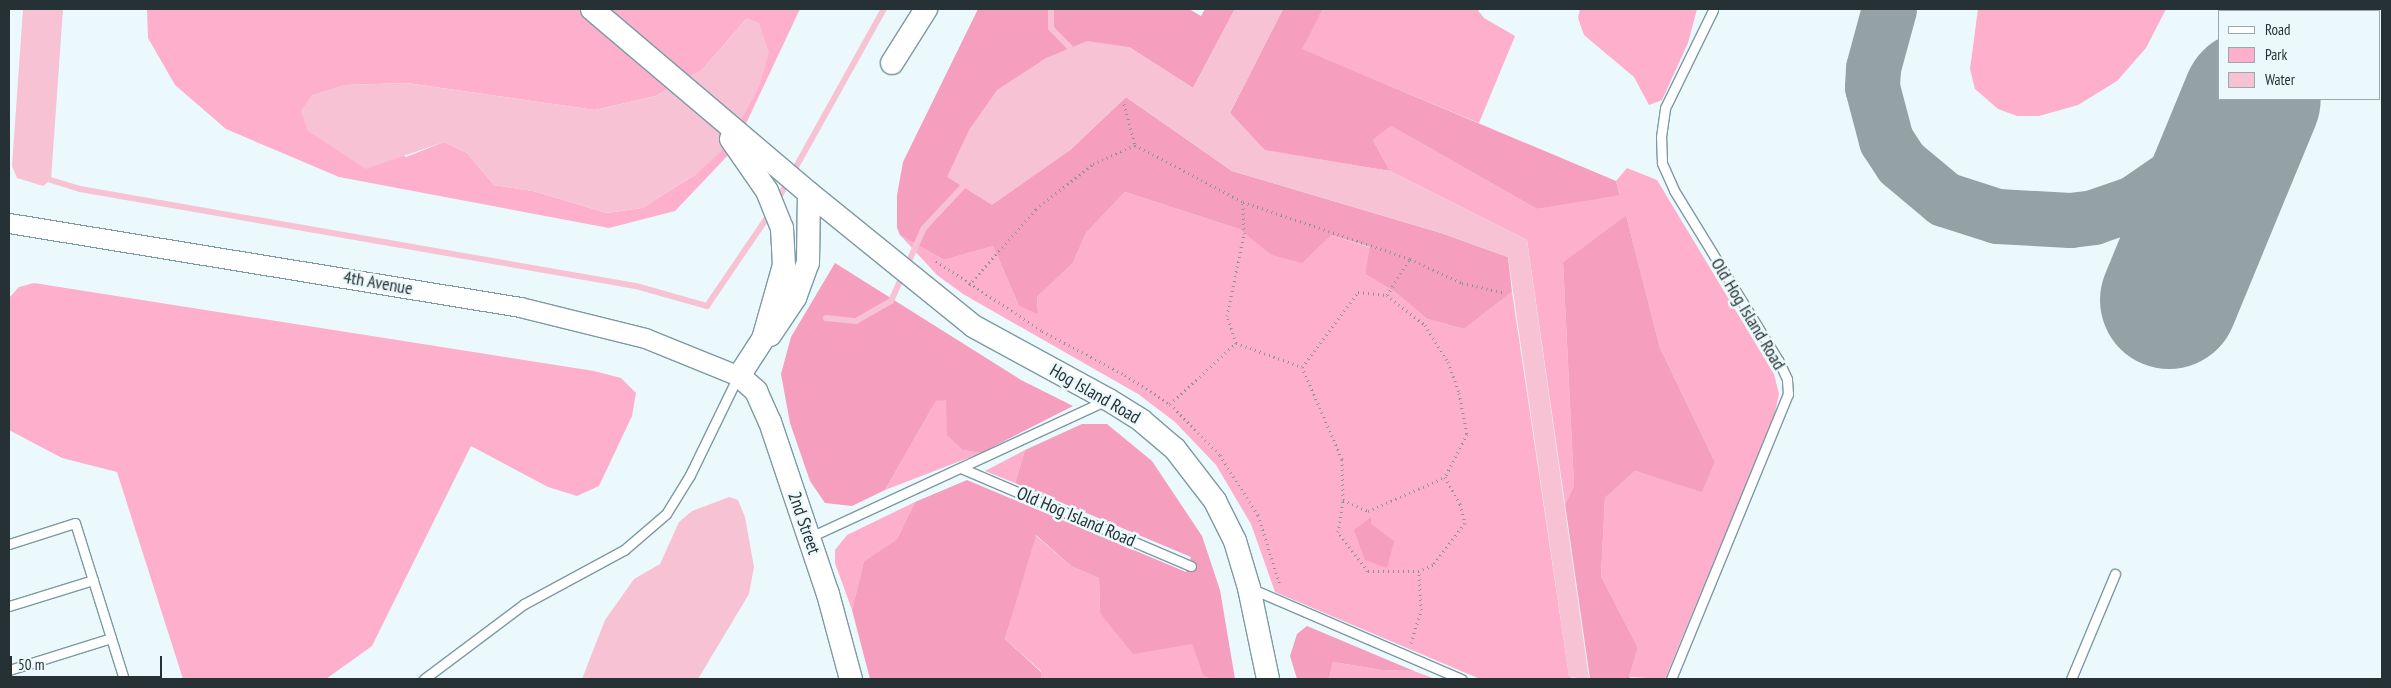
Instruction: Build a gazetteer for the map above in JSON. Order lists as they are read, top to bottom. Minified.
{"streets":{"street":["4th Avenue","Hog Island Road","2nd Street"],"lane":["Old Hog Island Road"]},"crossings":[["4th Avenue","2nd Street"]],"legend":["Road","Park","Water"],"scale_bar":"50 m"}
